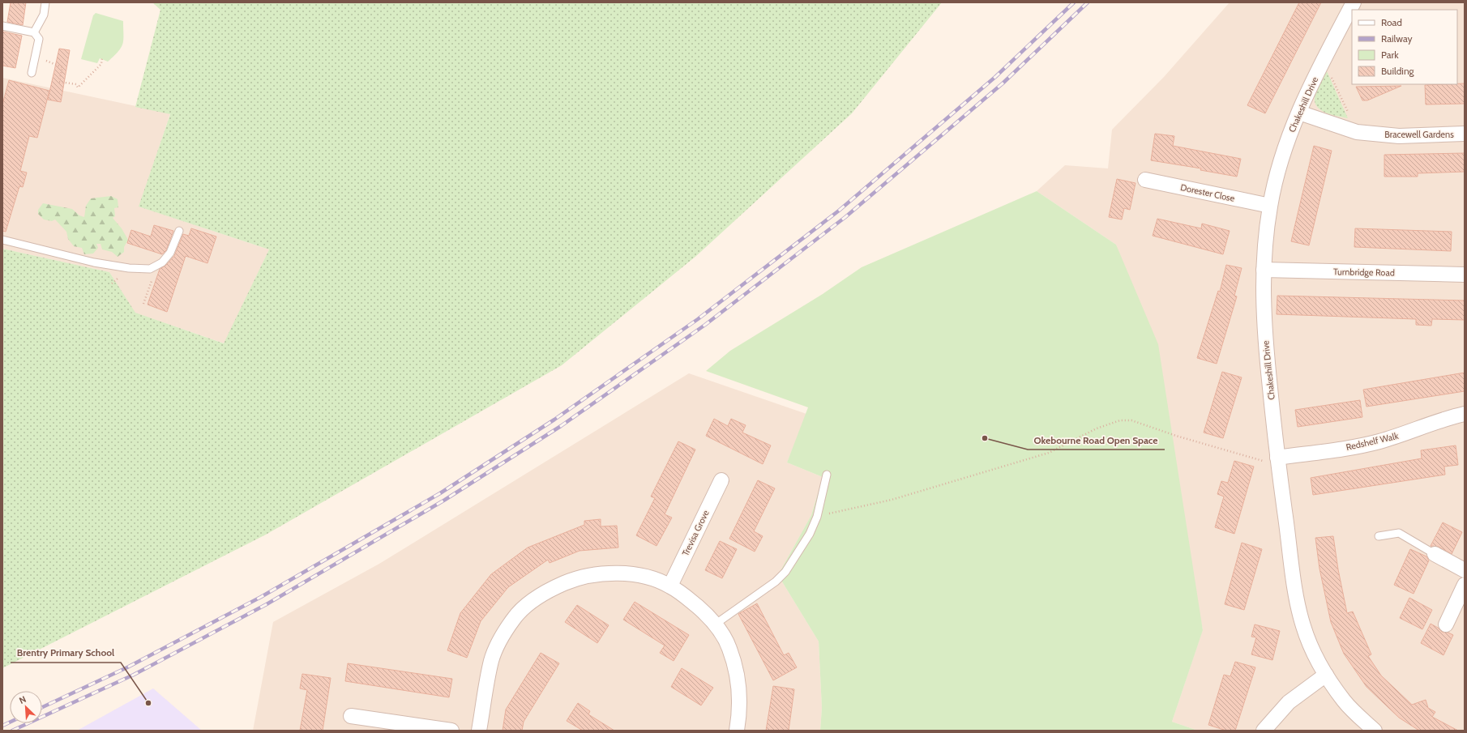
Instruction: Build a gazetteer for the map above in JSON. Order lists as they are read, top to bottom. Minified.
{"streets":{"street":["Chakeshill Drive","Bracewell Gardens","Dorester Close","Turnbridge Road","Redshelf Walk","Trevisa Grove"]},"crossings":[["Chakeshill Drive","Bracewell Gardens"],["Chakeshill Drive","Dorester Close"],["Chakeshill Drive","Turnbridge Road"],["Chakeshill Drive","Redshelf Walk"]],"places":["Okebourne Road Open Space","Brentry Primary School"],"legend":["Road","Railway","Park","Building"],"north":"top left"}
